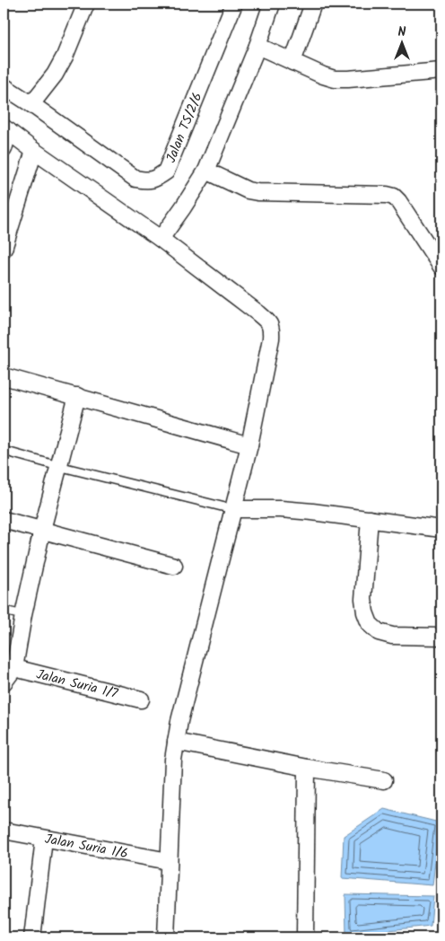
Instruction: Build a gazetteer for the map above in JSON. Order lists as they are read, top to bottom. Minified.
{"streets":{"street":["Jalan TS/2/6","Jalan Suria 1/7","Jalan Suria 1/6"]},"north":"top"}
